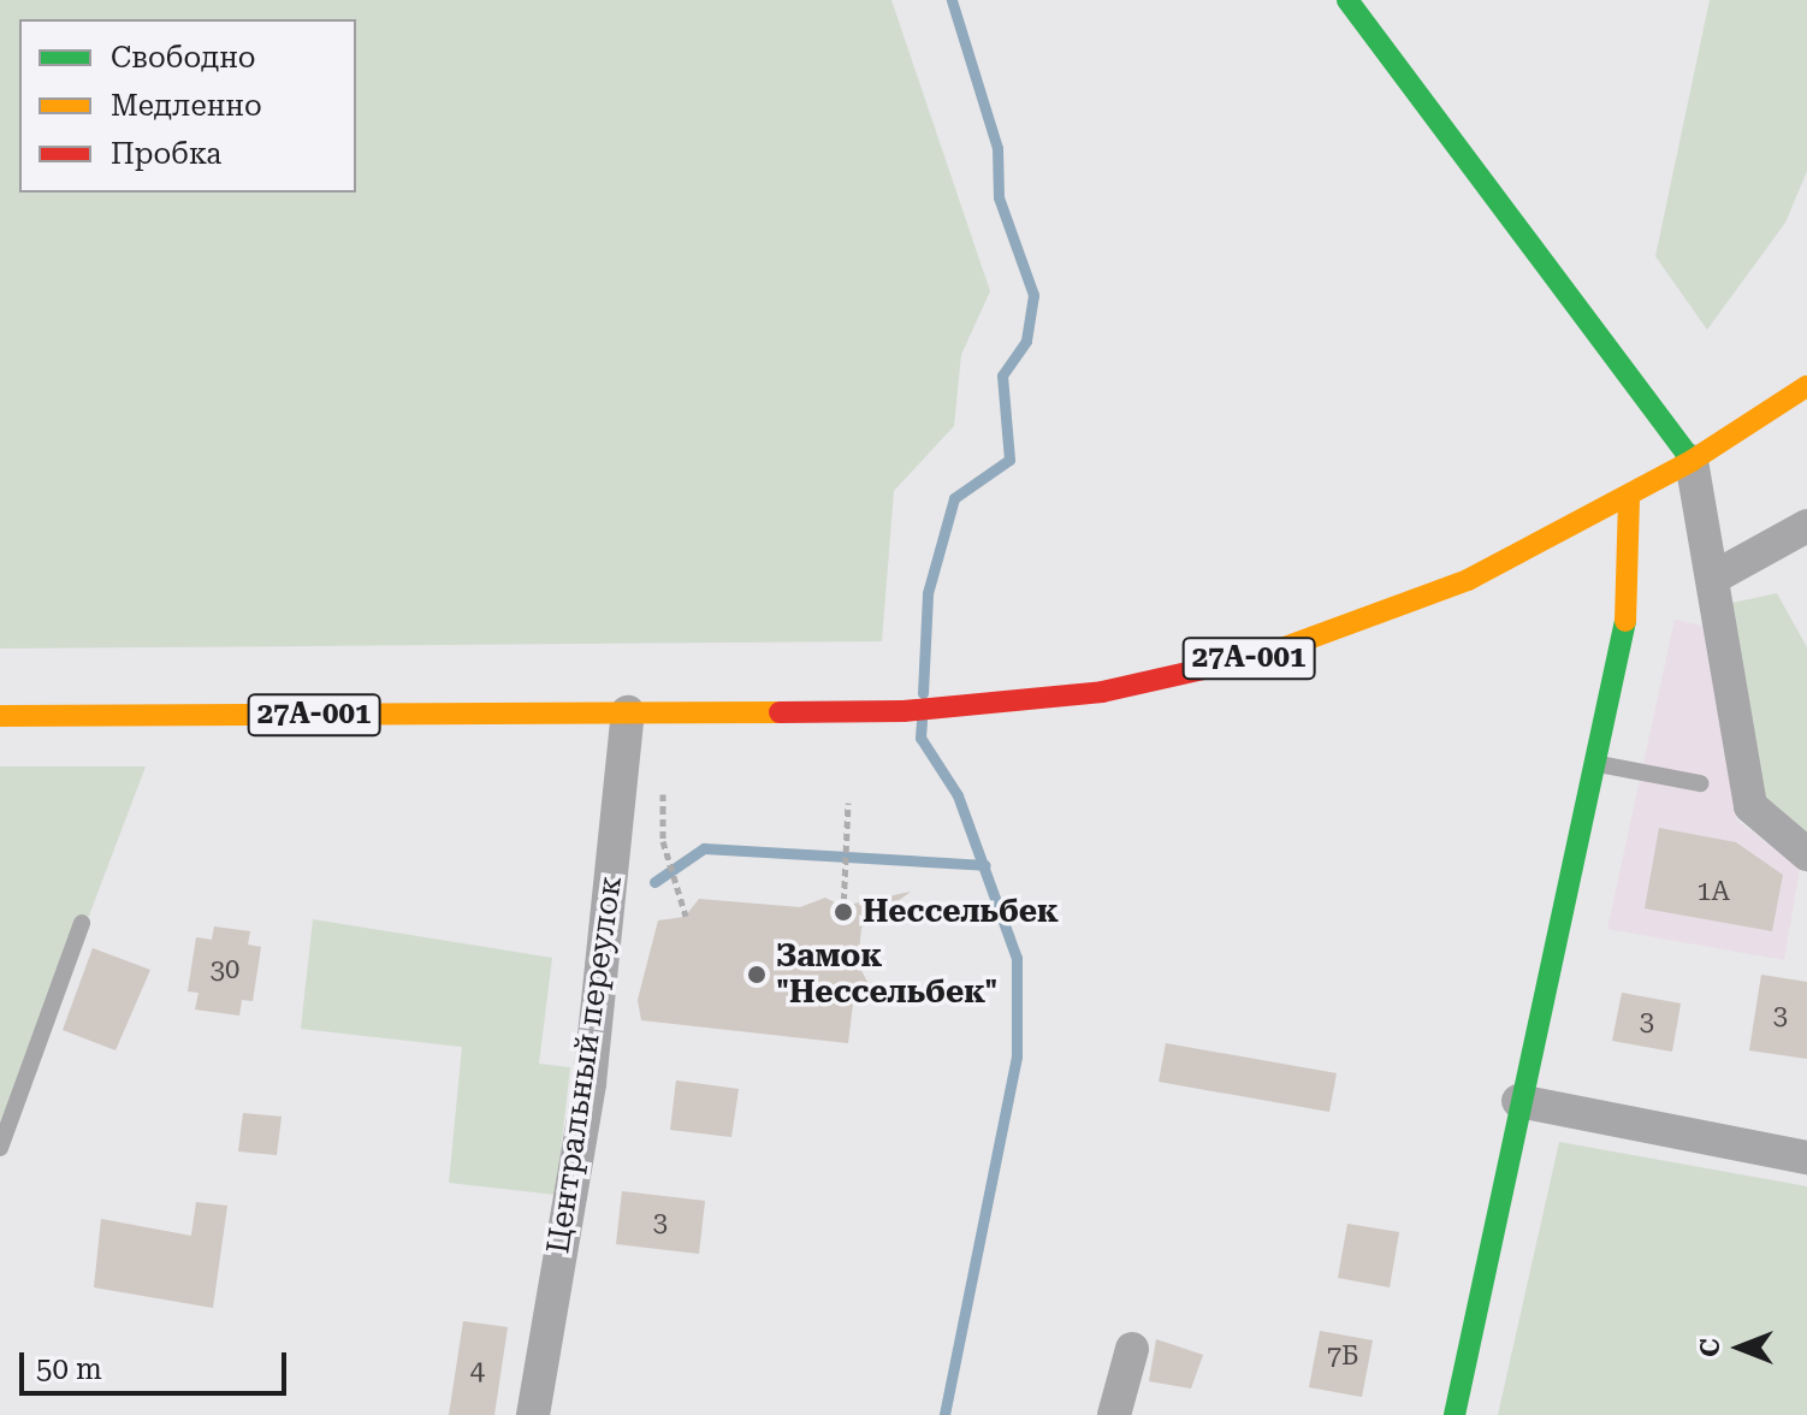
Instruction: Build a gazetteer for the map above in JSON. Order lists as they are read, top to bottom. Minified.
{"streets":{"main road":["27А-001"],"street":["Центральный переулок"]},"crossings":[["27А-001","Центральный переулок"]],"places":["Нессельбек","Замок \"Нессельбек\""],"house_numbers":["1А","30","3","3","3","7Б","4"],"legend":["Свободно","Медленно","Пробка"],"scale_bar":"50 m","north":"left"}
